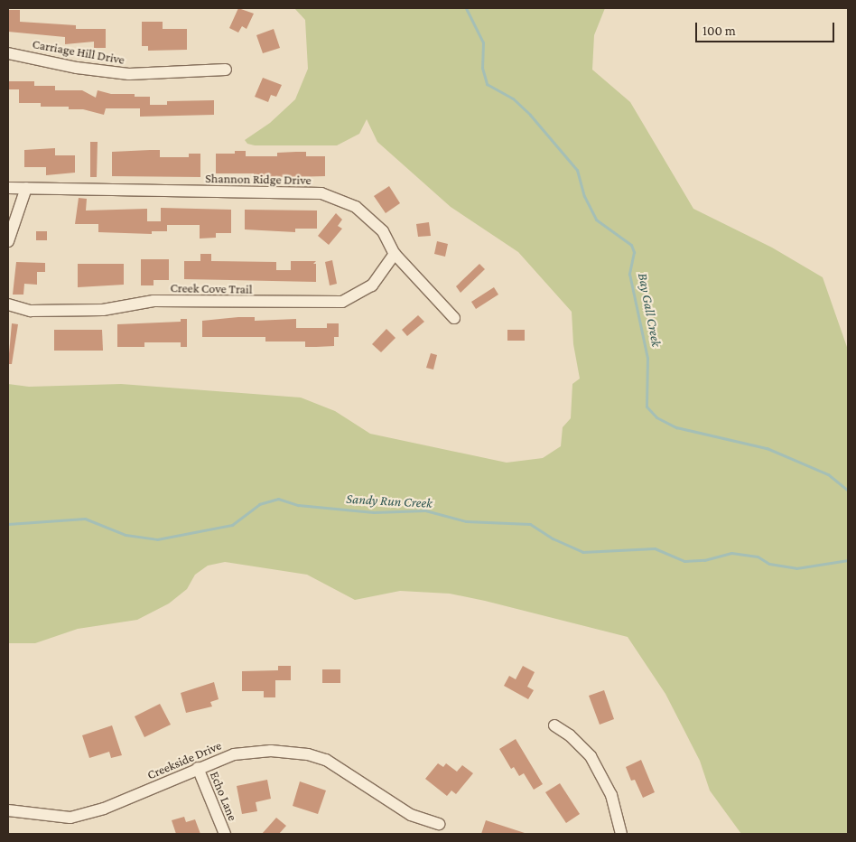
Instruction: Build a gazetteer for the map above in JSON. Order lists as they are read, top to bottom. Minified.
{"streets":{"street":["Carriage Hill Drive","Shannon Ridge Drive","Creek Cove Trail","Creekside Drive","Echo Lane"]},"crossings":[["Shannon Ridge Drive","Creek Cove Trail"],["Creekside Drive","Echo Lane"]],"water":["Bay Gall Creek","Sandy Run Creek"],"scale_bar":"100 m"}
